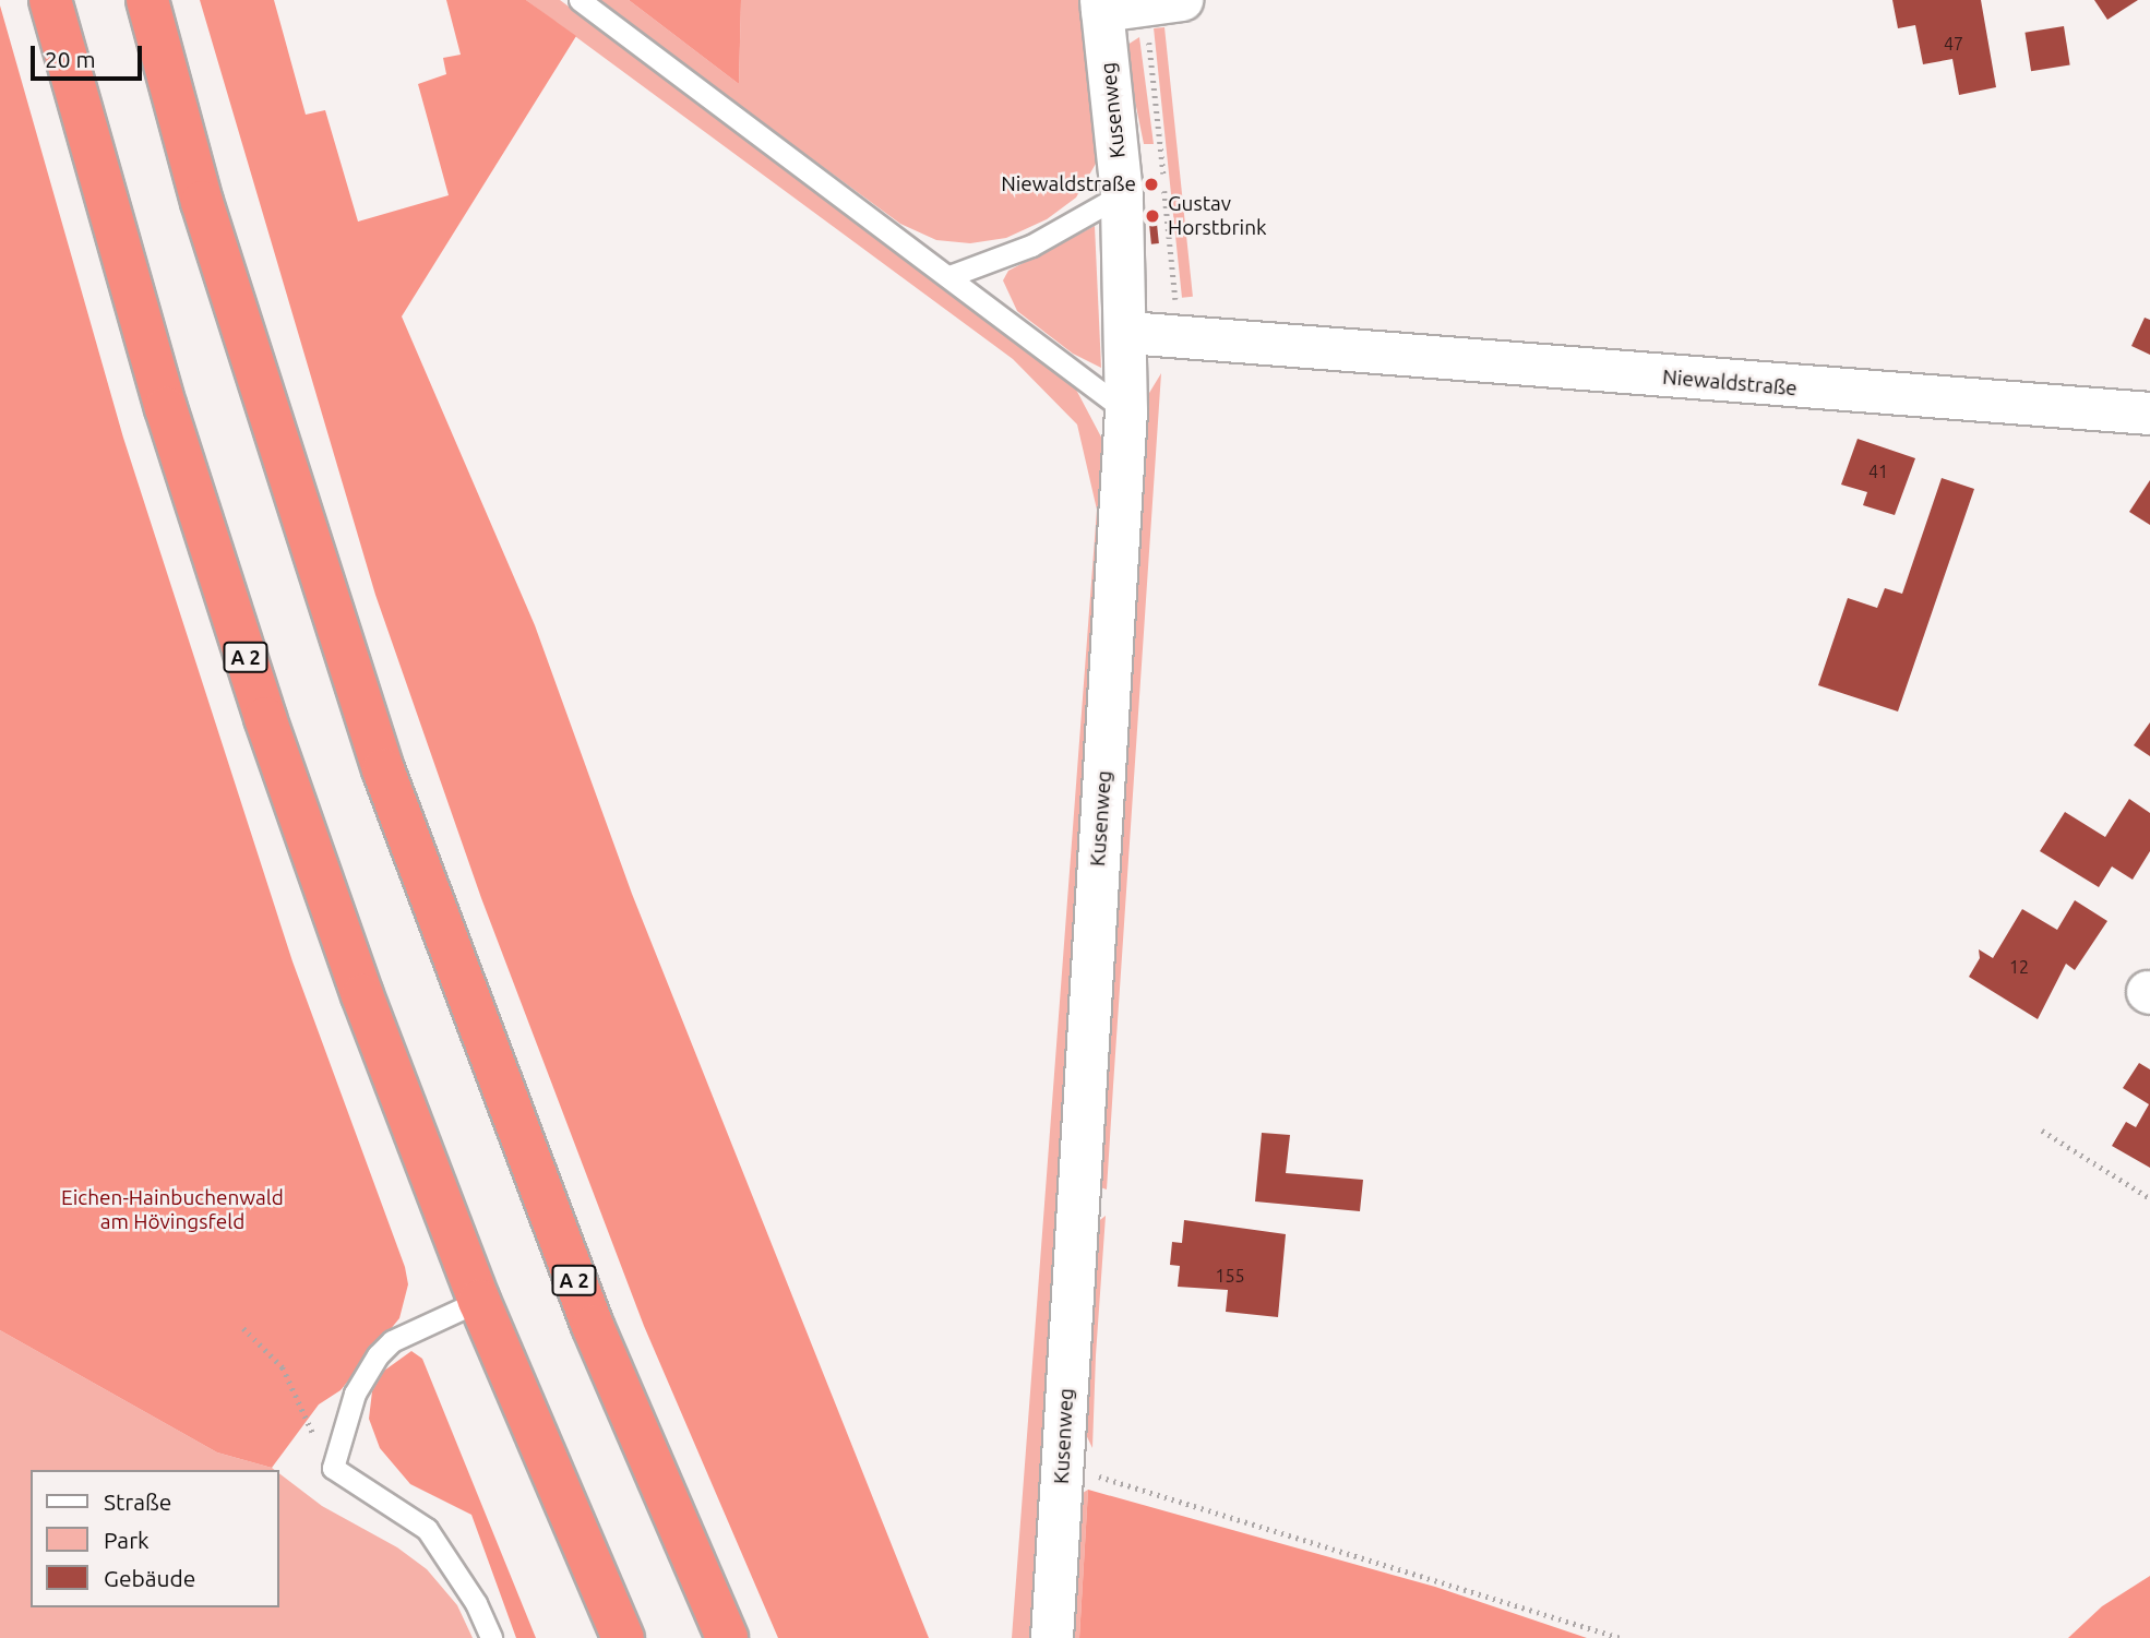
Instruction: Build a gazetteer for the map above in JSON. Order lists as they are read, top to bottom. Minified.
{"streets":{"highway":["A 2"],"street":["Kusenweg","Niewaldstraße"]},"crossings":[["Kusenweg","Niewaldstraße"]],"parks":["Eichen-Hainbuchenwald am Hövingsfeld"],"places":["Niewaldstraße","Gustav Horstbrink"],"house_numbers":["47","41","12","155"],"legend":["Straße","Park","Gebäude"],"scale_bar":"20 m"}
